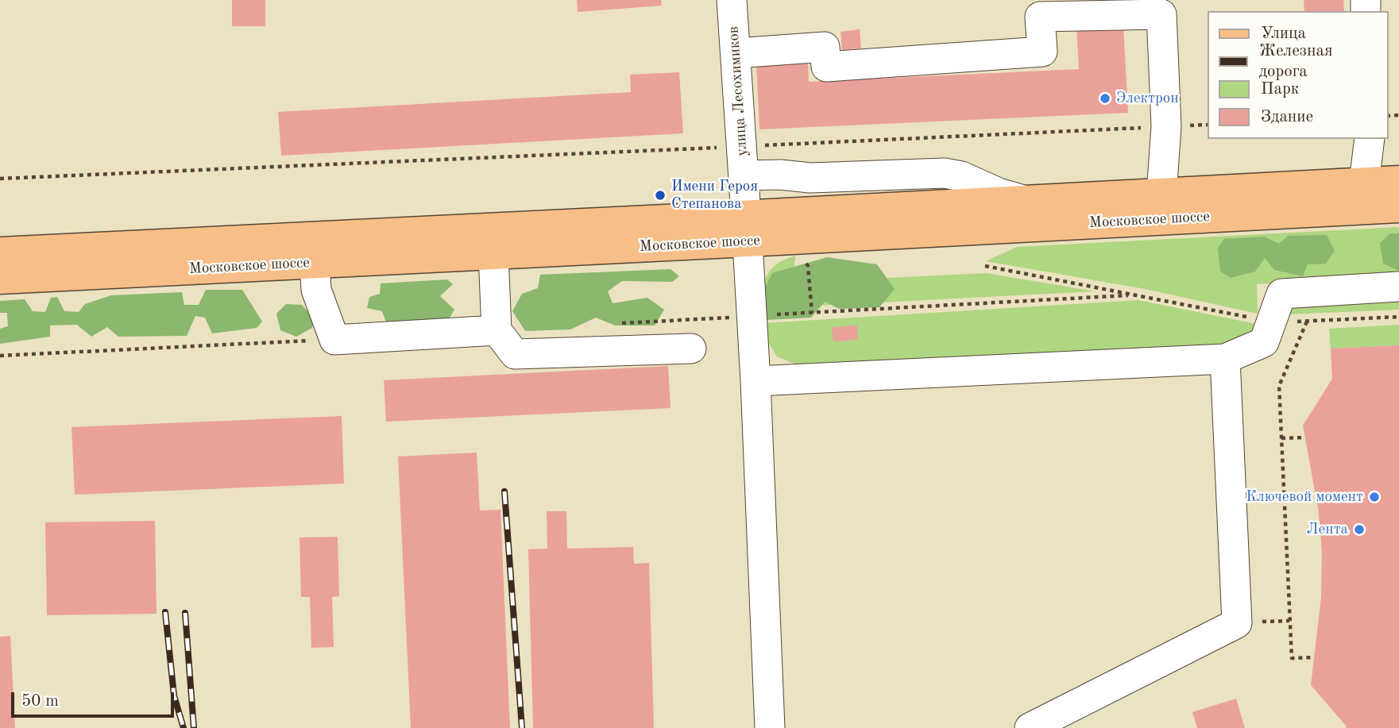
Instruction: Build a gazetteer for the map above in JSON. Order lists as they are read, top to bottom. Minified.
{"streets":{"main road":["Московское шоссе"],"street":["улица Лесохимиков"]},"crossings":[["улица Лесохимиков","Московское шоссе"]],"places":["Электрон","Имени Героя Степанова","Ключевой момент","Лента"],"legend":["Улица","Железная дорога","Парк","Здание"],"scale_bar":"50 m"}
